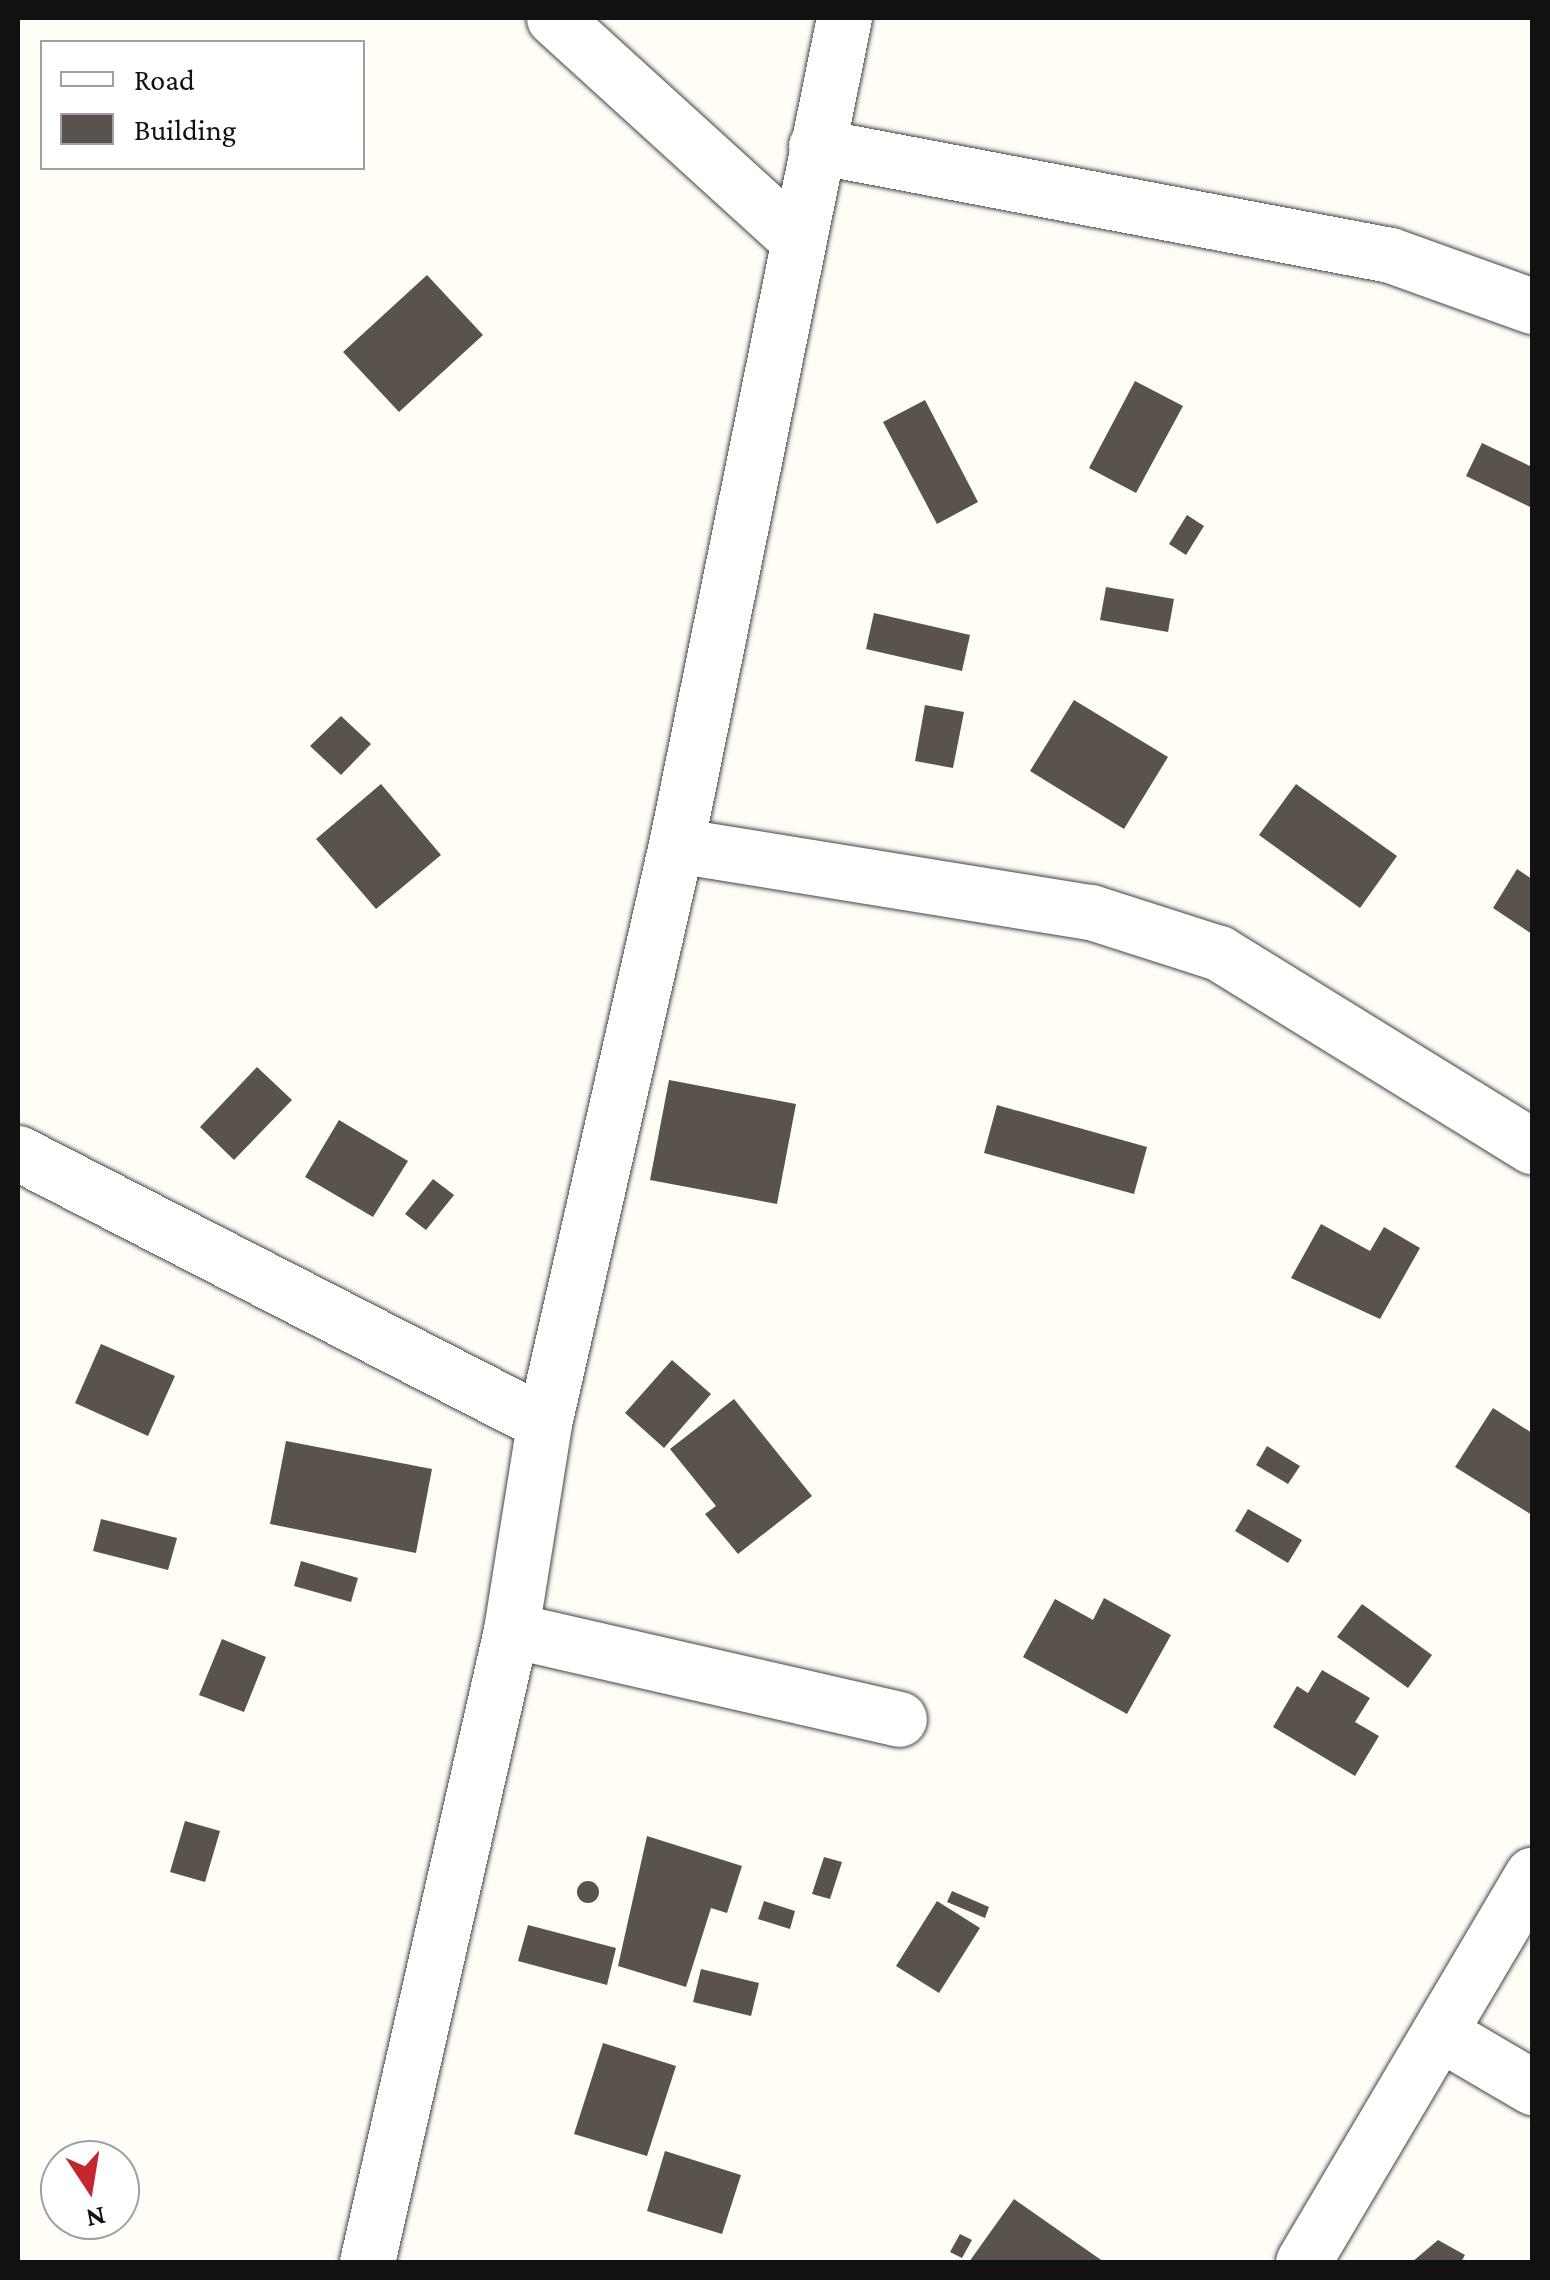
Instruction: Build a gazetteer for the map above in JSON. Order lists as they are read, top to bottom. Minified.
{"legend":["Road","Building"],"north":"bottom"}
